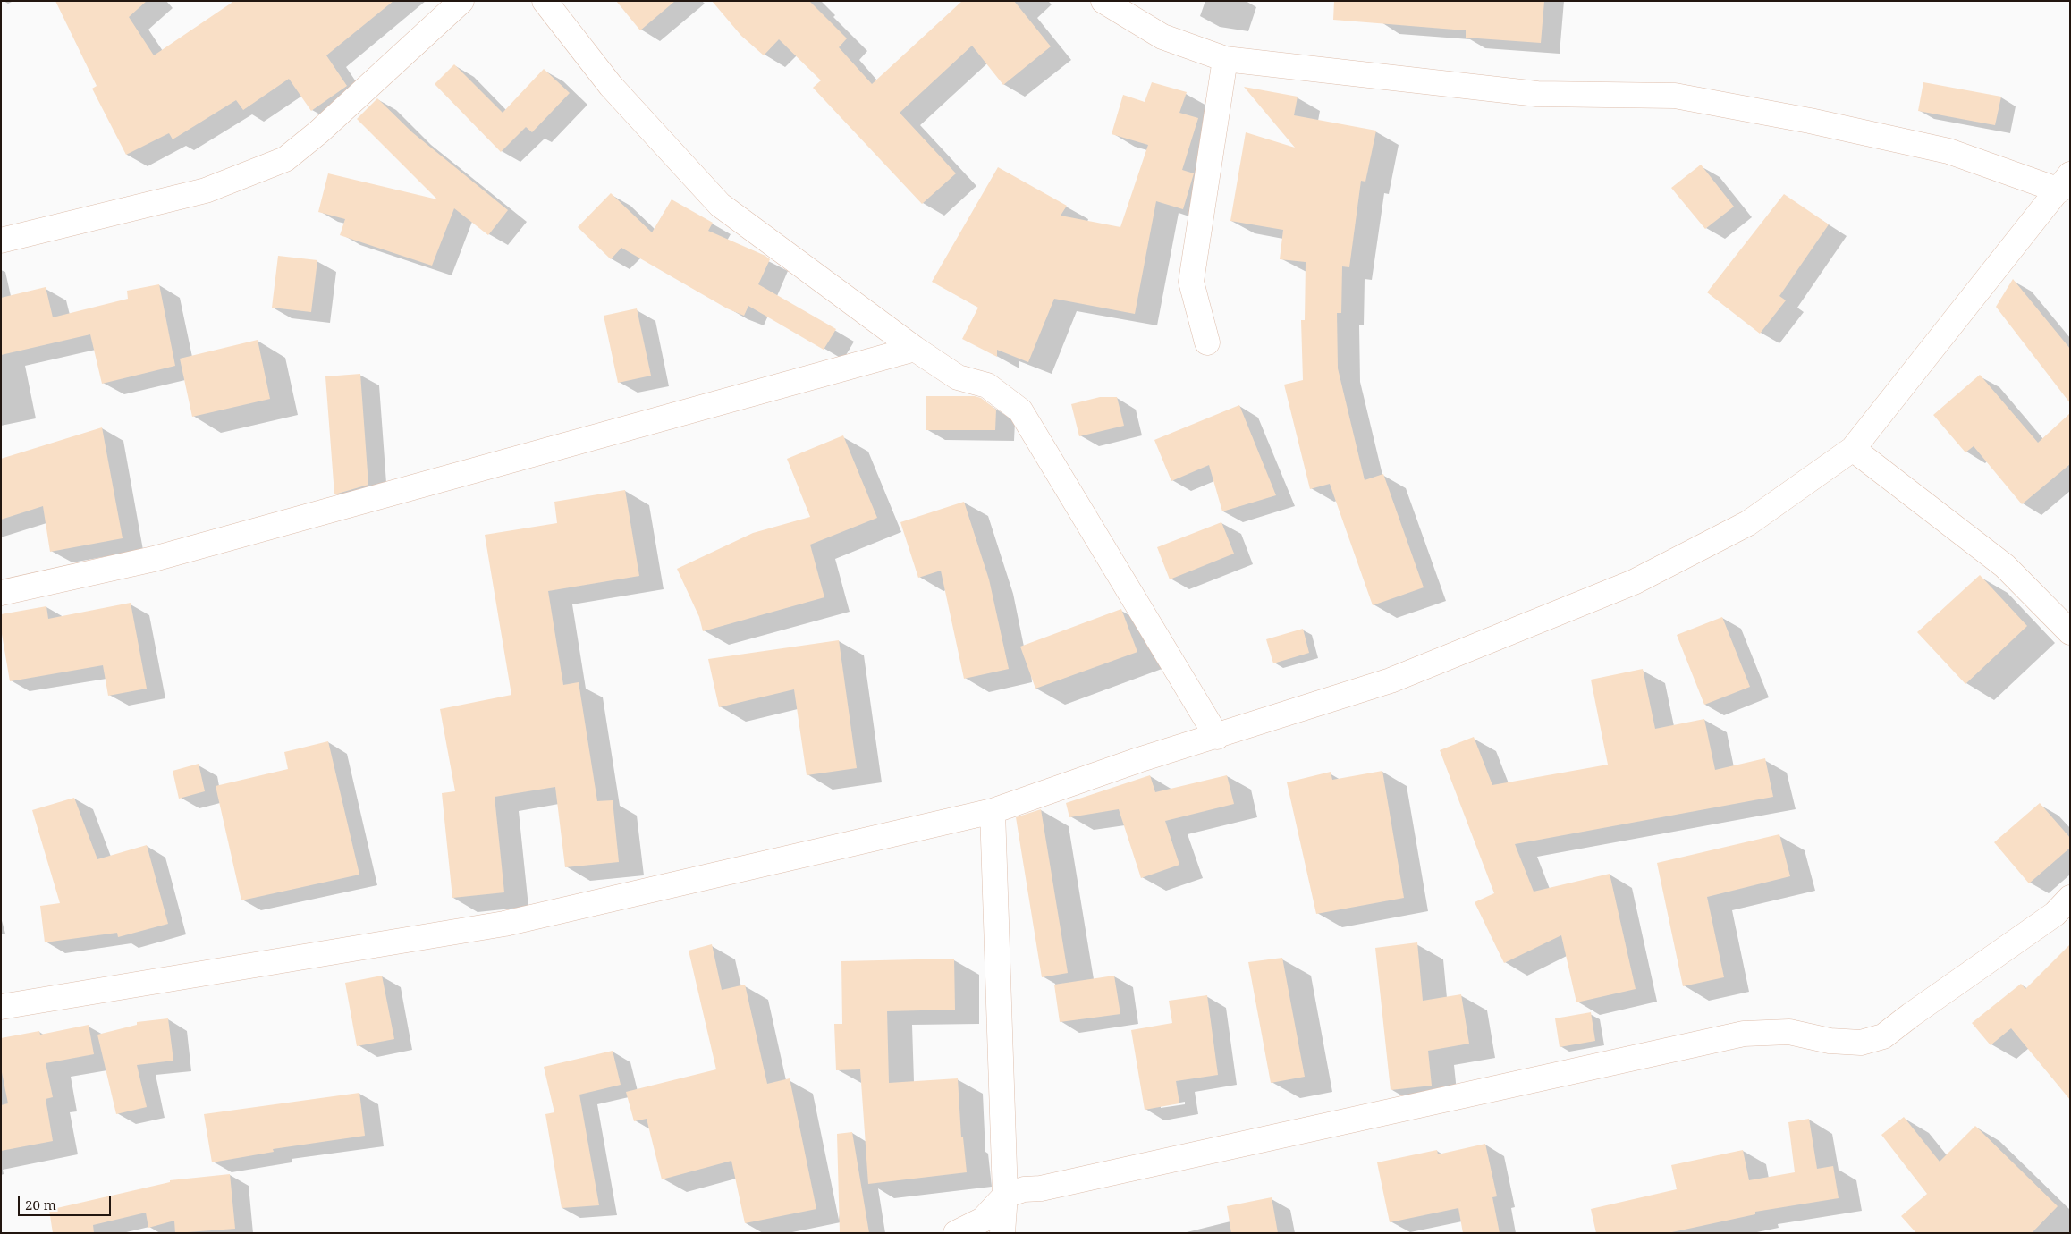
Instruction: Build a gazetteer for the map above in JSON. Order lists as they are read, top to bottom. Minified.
{"scale_bar":"20 m"}
